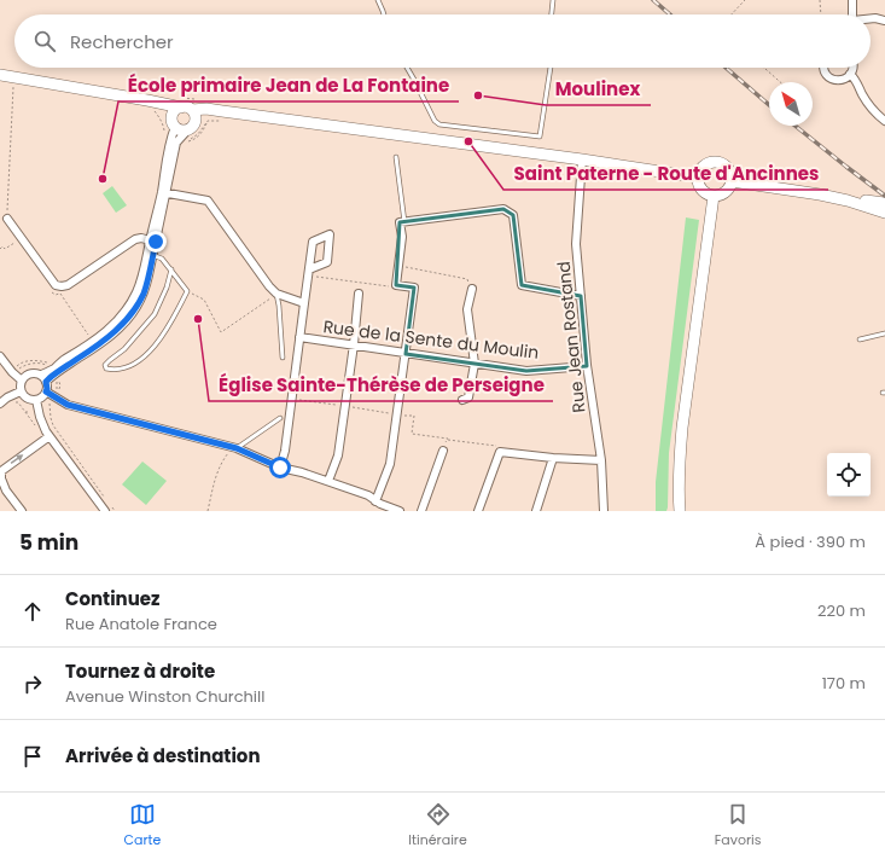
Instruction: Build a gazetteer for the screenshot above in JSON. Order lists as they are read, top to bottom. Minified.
{"streets":{"street":["Rue Jean Rostand","Rue de la Sente du Moulin"]},"crossings":[["Rue Jean Rostand","Rue de la Sente du Moulin"]],"places":["Moulinex","Saint Paterne - Route d'Ancinnes","École primaire Jean de La Fontaine","Église Sainte-Thérèse de Perseigne"],"north":"top left","page":{"search":"Rechercher","heading":["5 min","À pied · 390 m"],"list":[["Continuez","Rue Anatole France","220 m"],["Tournez à droite","Avenue Winston Churchill","170 m"],"Arrivée à destination"],"nav":["Carte","Itinéraire","Favoris"]}}
